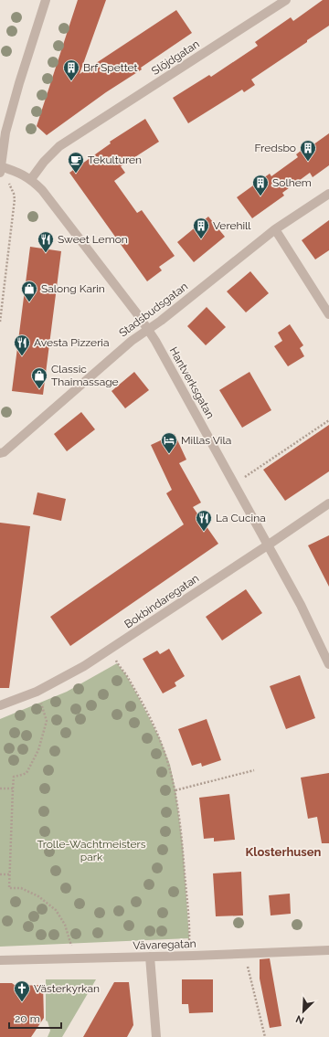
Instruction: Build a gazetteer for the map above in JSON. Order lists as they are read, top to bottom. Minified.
{"streets":{"street":["Slöjdgatan","Stadsbudsgatan","Hantverksgatan","Bokbindaregatan","Vävaregatan"]},"crossings":[["Slöjdgatan","Hantverksgatan"],["Stadsbudsgatan","Hantverksgatan"],["Hantverksgatan","Bokbindaregatan"]],"districts":["Klosterhusen"],"parks":["Trolle-Wachtmeisters park"],"places":{"building":["Brf Spettet","Fredsbo","Solhem","Verehill"],"cafe":["Tekulturen"],"restaurant":["Sweet Lemon","Avesta Pizzeria","La Cucina"],"shop":["Salong Karin","Classic Thaimassage"],"hotel":["Millas Vila"],"church":["Västerkyrkan"]},"scale_bar":"20 m","north":"bottom left"}
